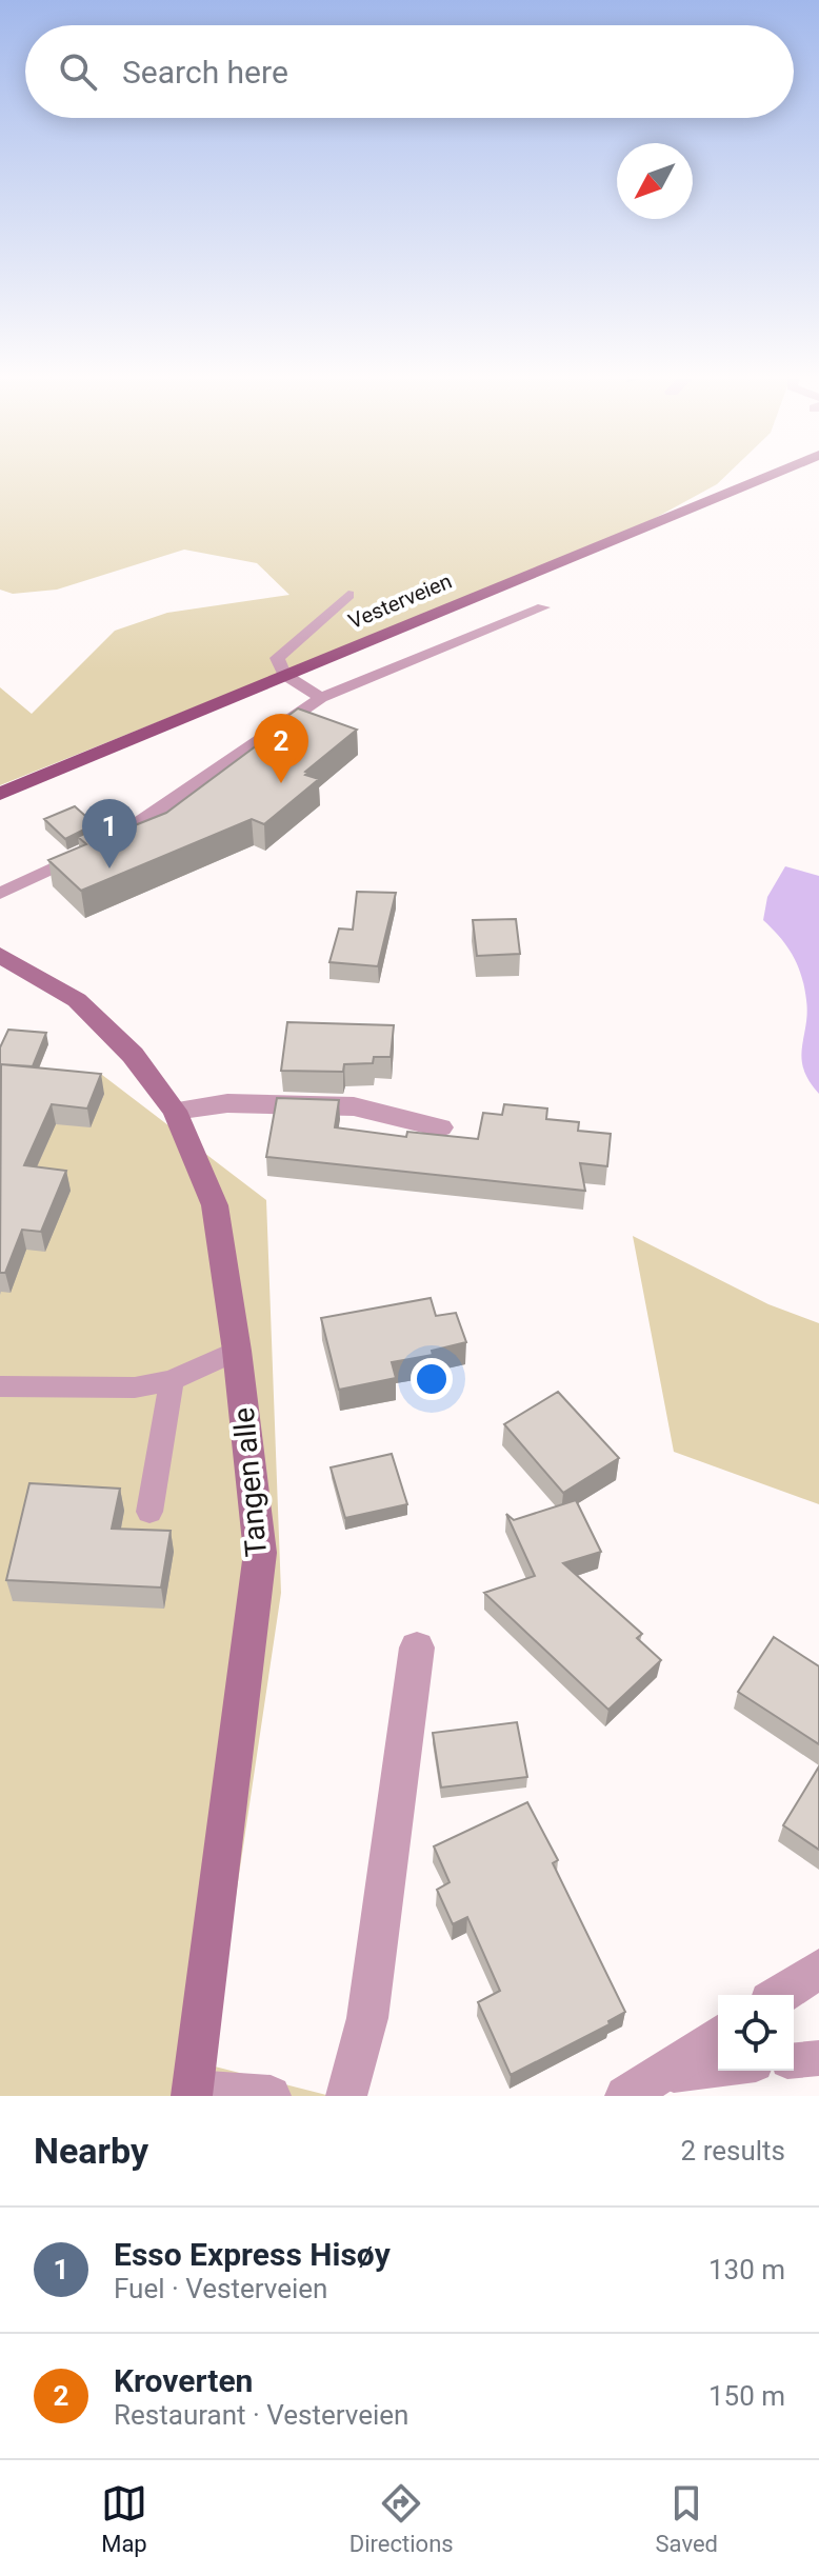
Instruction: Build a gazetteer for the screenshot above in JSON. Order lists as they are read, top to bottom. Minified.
{"streets":{"main road":["Vesterveien","Tangen alle"]},"north":"bottom left","page":{"search":"Search here","pins":["2","1"],"heading":["Nearby","2 results"],"list":[{"mark":"1","name":"Esso Express Hisøy","note":"Fuel · Vesterveien","value":"130 m"},{"mark":"2","name":"Kroverten","note":"Restaurant · Vesterveien","value":"150 m"}],"nav":["Map","Directions","Saved"]}}
